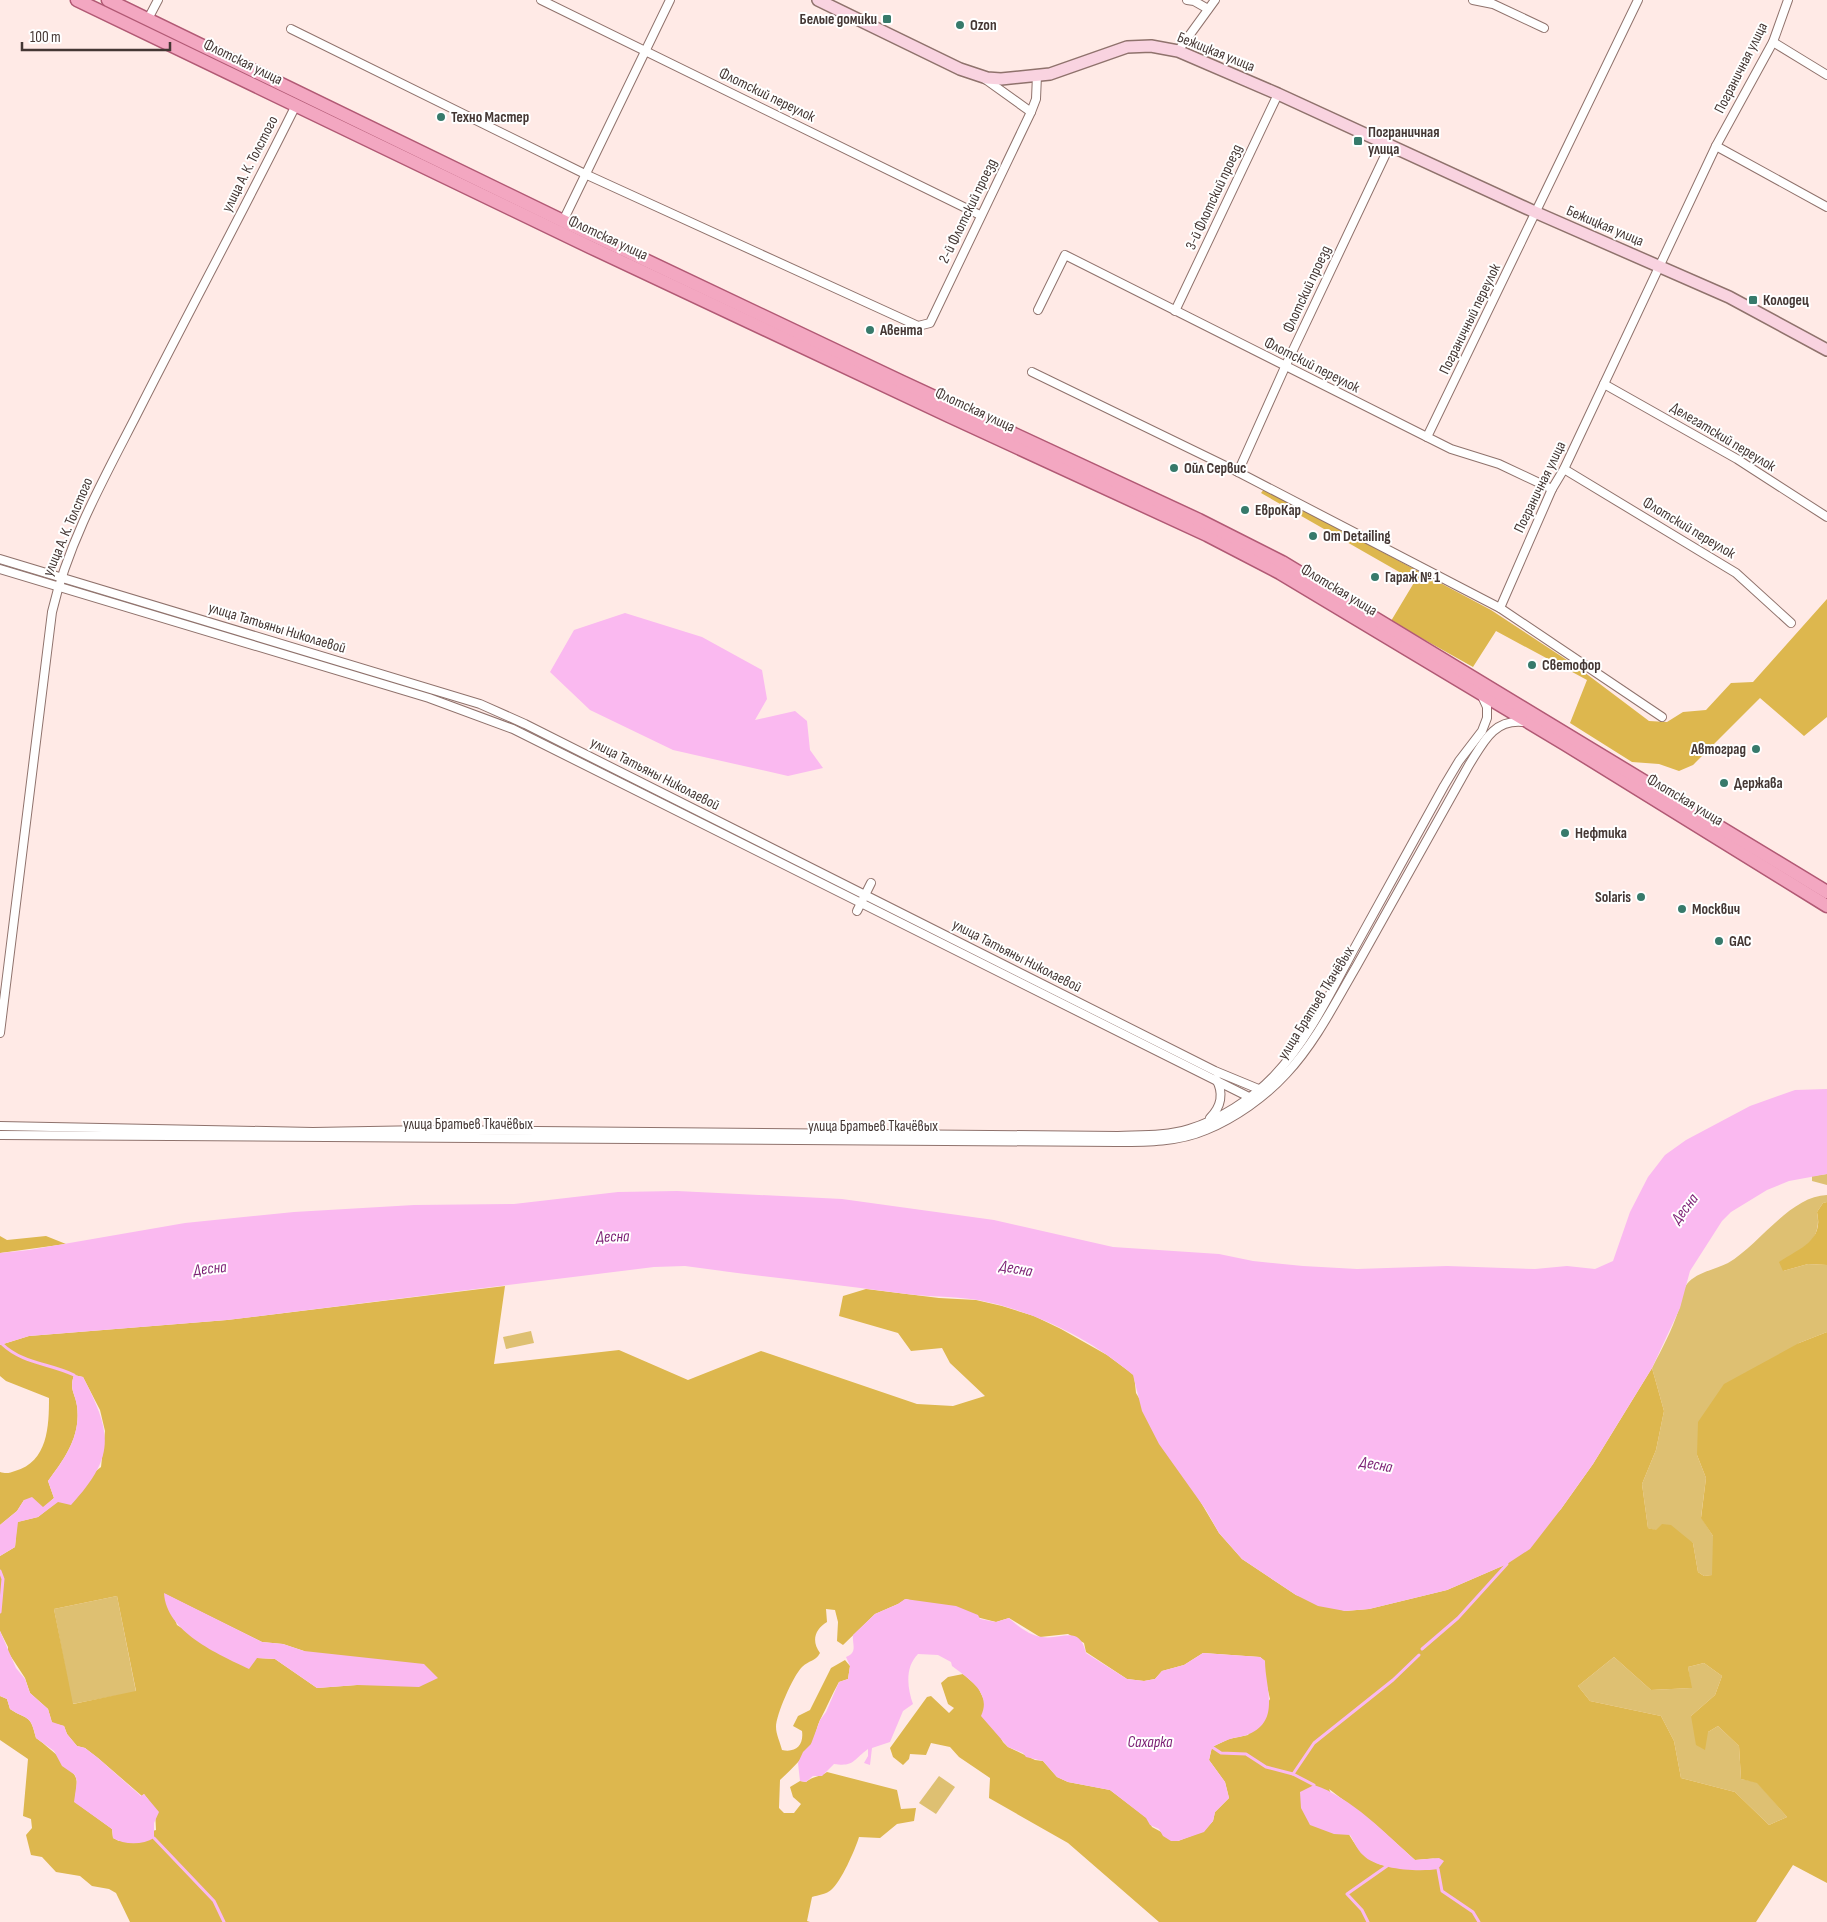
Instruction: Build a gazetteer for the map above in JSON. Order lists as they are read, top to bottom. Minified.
{"streets":{"main road":["Флотская улица"],"street":["Бежицкая улица","Пограничная улица","Флотский переулок","улица А. К. Толстого","3-й Флотский проезд","2-й Флотский проезд","Флотский проезд","Пограничный переулок","Делегатский переулок","улица Татьяны Николаевой","улица Братьев Ткачёвых"]},"crossings":[["Бежицкая улица","Пограничная улица"],["Бежицкая улица","3-й Флотский проезд"],["Бежицкая улица","2-й Флотский проезд"],["Бежицкая улица","Флотский проезд"],["Бежицкая улица","Пограничный переулок"],["Флотская улица","улица А. К. Толстого"],["Флотская улица","улица Братьев Ткачёвых"],["Пограничная улица","Флотский переулок"],["Пограничная улица","Делегатский переулок"],["Флотский переулок","3-й Флотский проезд"],["Флотский переулок","2-й Флотский проезд"],["Флотский переулок","Флотский проезд"],["Флотский переулок","Пограничный переулок"],["улица А. К. Толстого","улица Татьяны Николаевой"],["улица Татьяны Николаевой","улица Братьев Ткачёвых"]],"water":["Десна","Сахарка"],"places":{"transit":["Белые домики","Пограничная улица","Колодец"],"other":["Ozon","Техно Мастер","Авента","Ойл Сервис","ЕвроКар","Om Detailing","Гараж № 1","Светофор","Автоград","Держава","Нефтика","Solaris","Москвич","GAC"]},"scale_bar":"100 m"}
